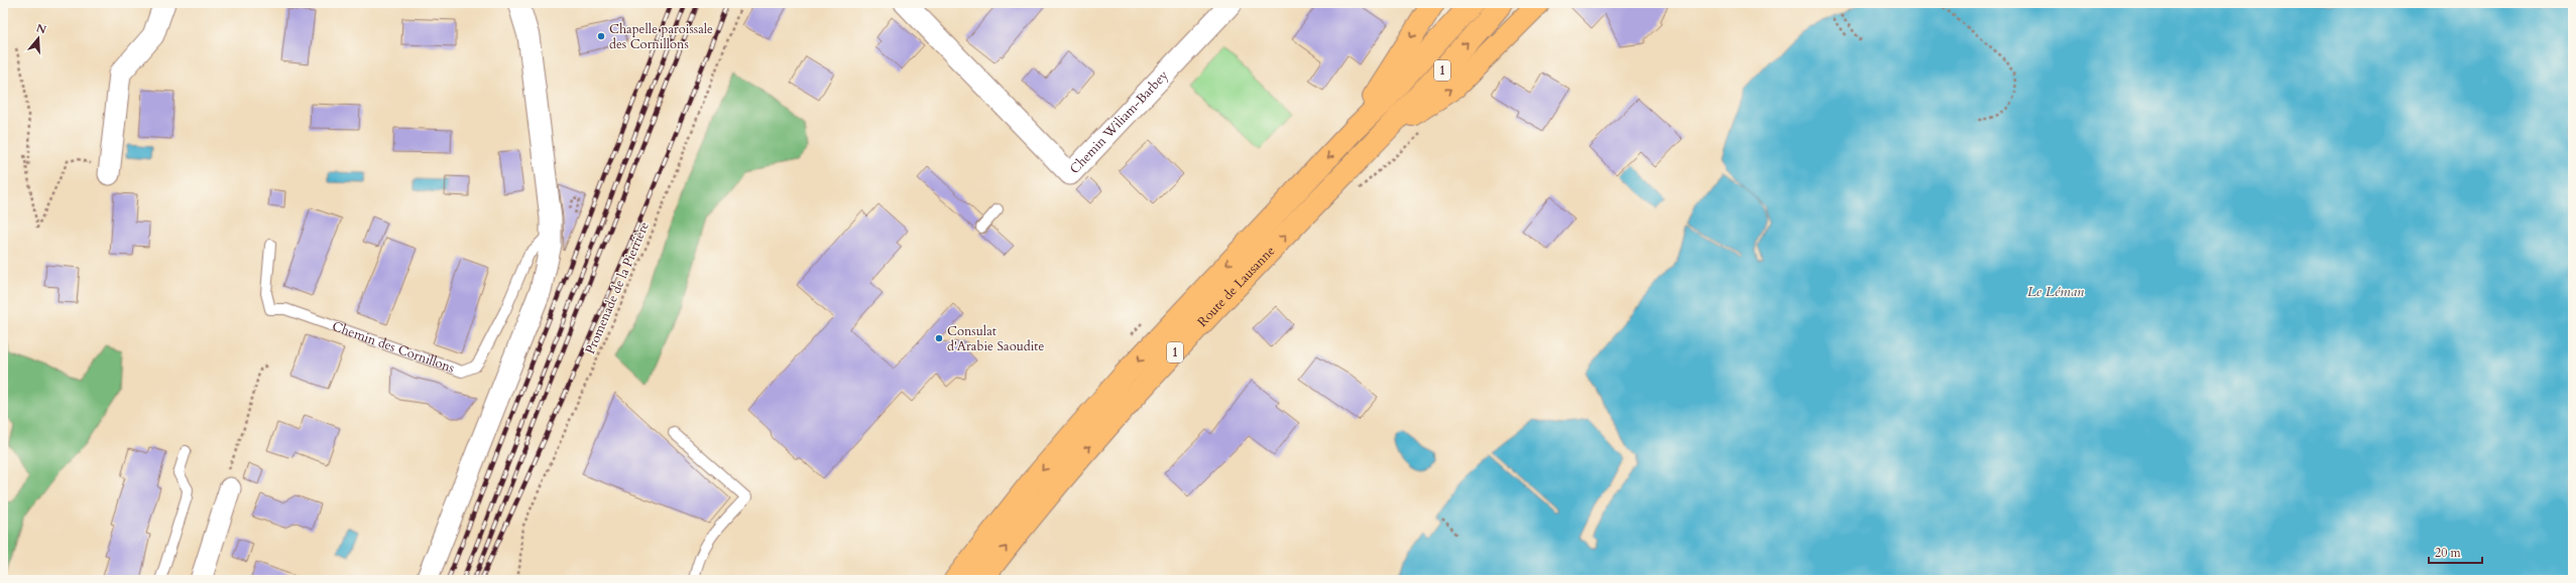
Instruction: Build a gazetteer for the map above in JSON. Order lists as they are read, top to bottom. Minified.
{"streets":{"main road":["1","Route de Lausanne"],"street":["Chemin Wiliam-Barbey"],"lane":["Chemin des Cornillons"],"path":["Promenade de la Pierrière"]},"water":["Le Léman"],"places":["Chapelle paroissale des Cornillons","Consulat d'Arabie Saoudite"],"scale_bar":"20 m","north":"top"}
